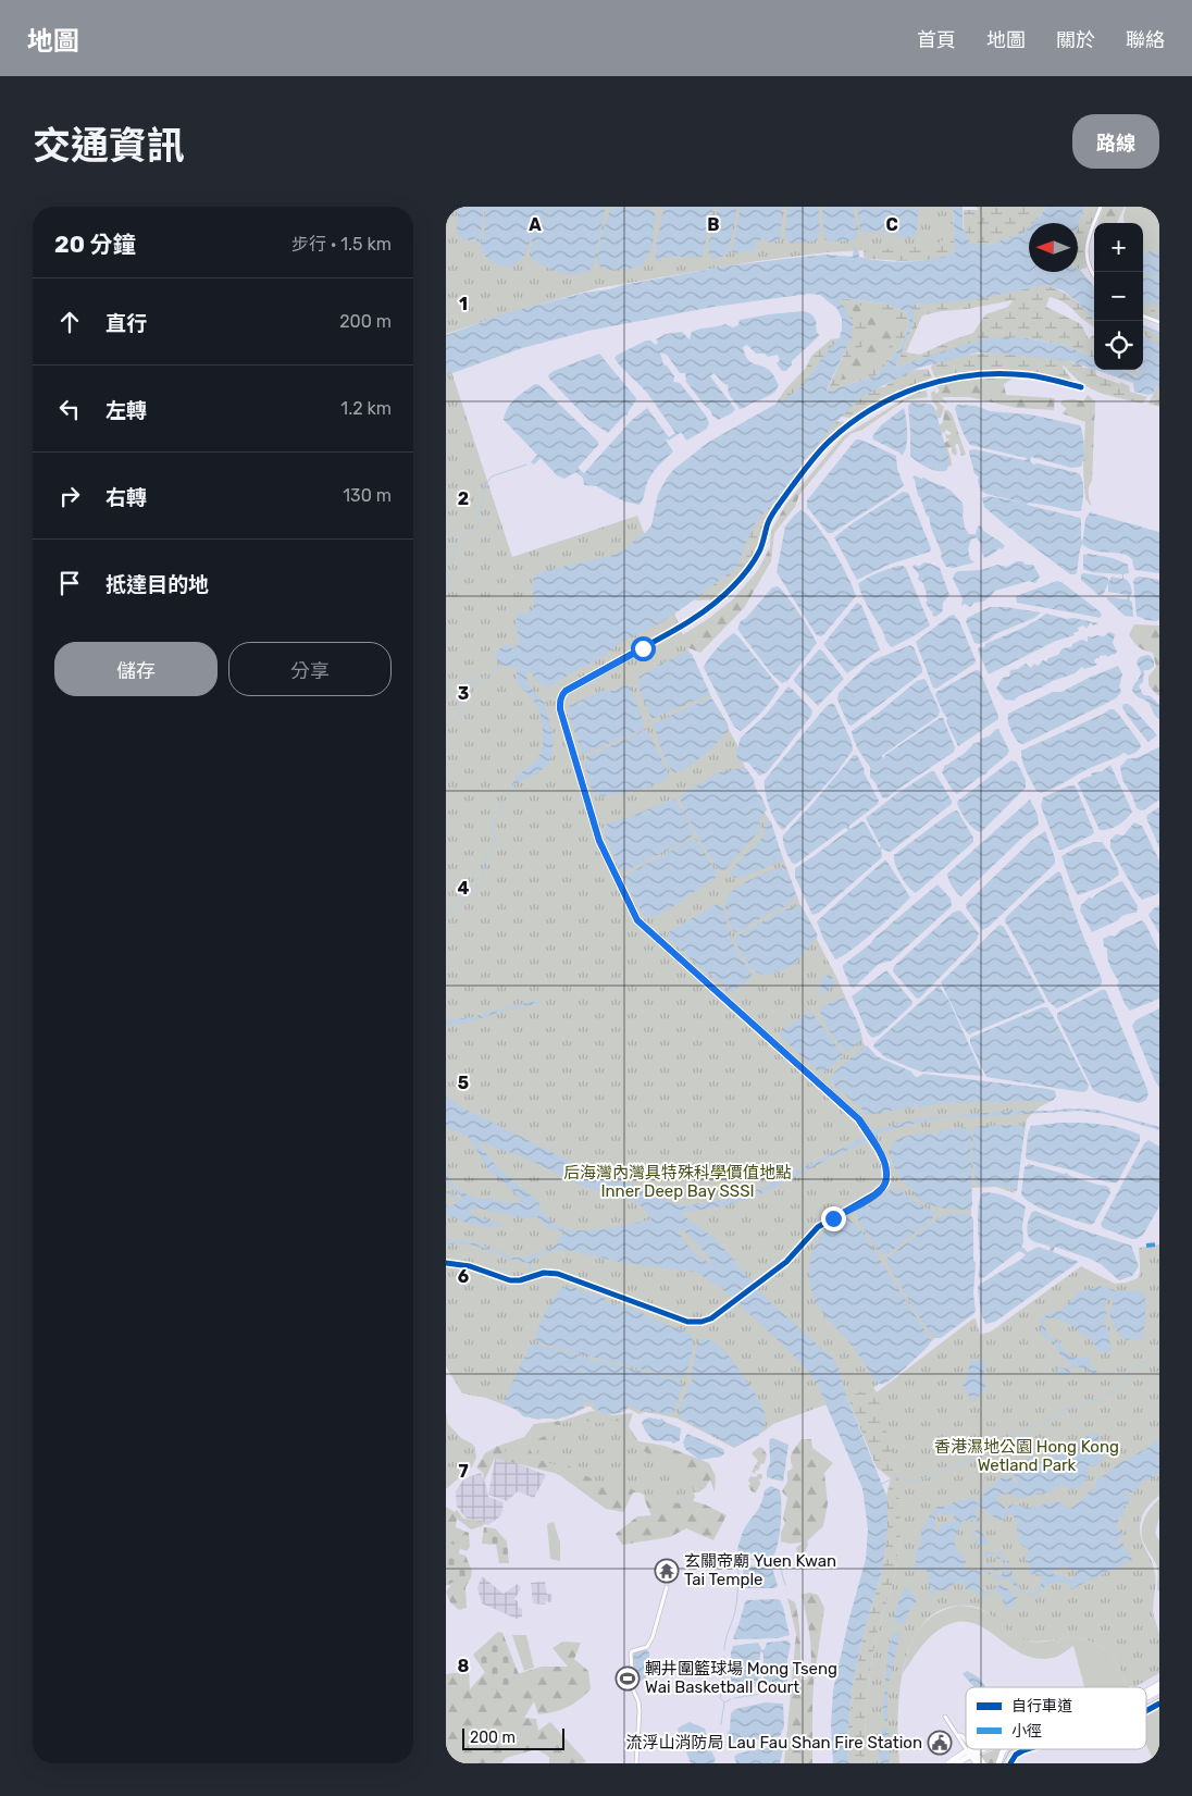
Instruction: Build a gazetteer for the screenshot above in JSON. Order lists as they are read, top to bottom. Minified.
{"parks":["后海灣內灣具特殊科學價值地點 Inner Deep Bay SSSI","香港濕地公園 Hong Kong Wetland Park"],"places":{"temple":["玄關帝廟 Yuen Kwan Tai Temple"],"sports":["輞井圍籃球場 Mong Tseng Wai Basketball Court"],"public building":["流浮山消防局 Lau Fau Shan Fire Station"]},"legend":["自行車道","小徑"],"scale_bar":"200 m","north":"left","page":{"header":"地圖","nav":["首頁","地圖","關於","聯絡"],"title":"交通資訊","buttons":["路線",["儲存","分享"]],"heading":["20 分鐘","步行 · 1.5 km"],"map_buttons":["+","−"],"list":[["直行","200 m"],["左轉","1.2 km"],["右轉","130 m"],"抵達目的地"],"scale":"200 m"},"grid":{"columns":["A","B","C"],"rows":["1","2","3","4","5","6","7","8"]}}
